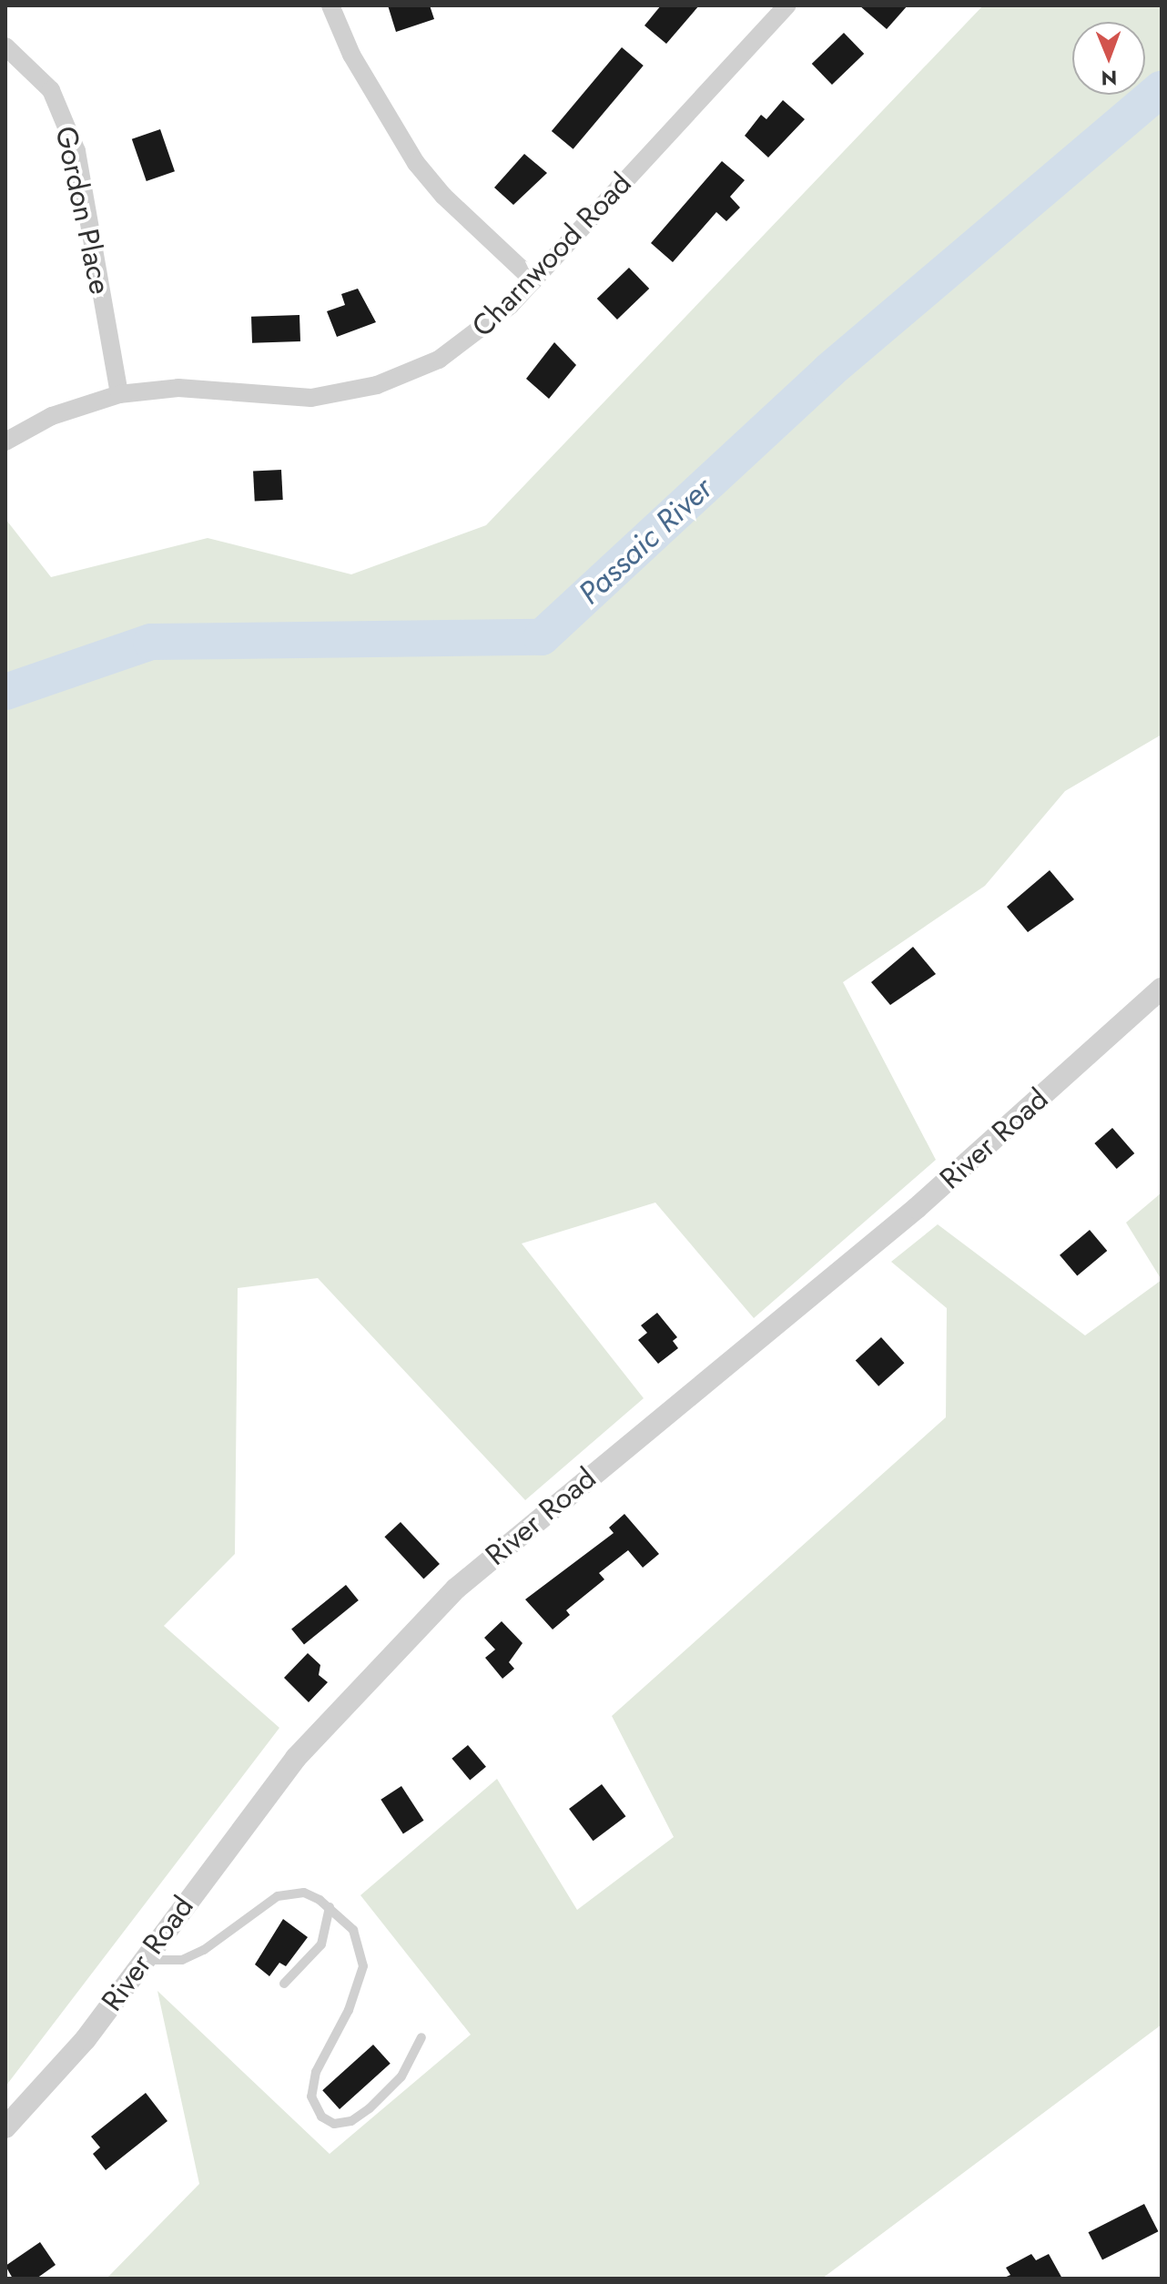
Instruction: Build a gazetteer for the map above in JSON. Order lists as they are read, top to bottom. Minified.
{"streets":{"street":["Gordon Place","Charnwood Road","River Road"]},"crossings":[["Gordon Place","Charnwood Road"]],"water":["Passaic River"],"north":"bottom"}
